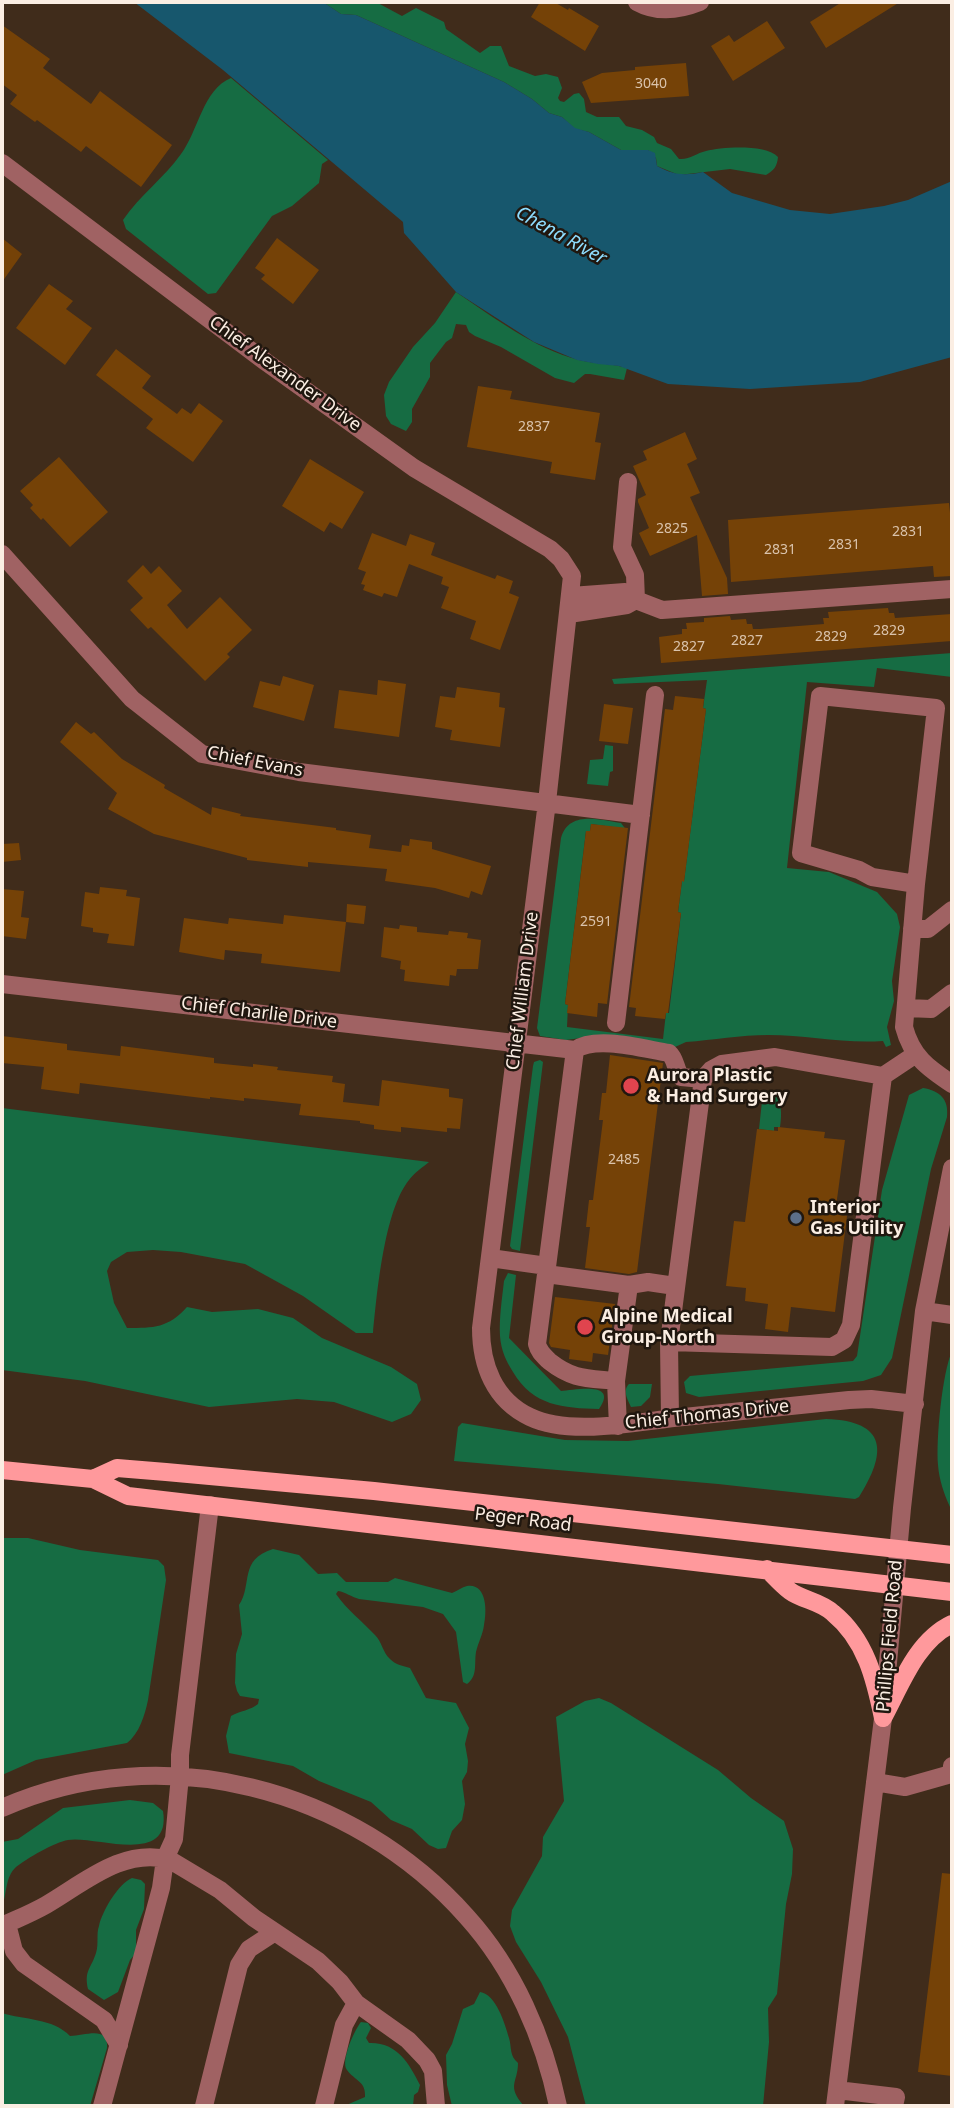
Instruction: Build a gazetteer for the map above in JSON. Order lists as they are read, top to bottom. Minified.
{"streets":{"main road":["Peger Road"],"street":["Chief Alexander Drive","Chief Evans","Chief William Drive","Chief Charlie Drive","Chief Thomas Drive","Phillips Field Road"]},"crossings":[["Chief Alexander Drive","Chief William Drive"],["Chief Evans","Chief William Drive"],["Chief William Drive","Chief Charlie Drive"],["Chief William Drive","Chief Thomas Drive"],["Chief Thomas Drive","Phillips Field Road"],["Peger Road","Phillips Field Road"]],"water":["Chena River"],"places":["Aurora Plastic & Hand Surgery","Interior Gas Utility","Alpine Medical Group-North"],"house_numbers":["3040","2837","2825","2831","2831","2831","2829","2829","2827","2827","2591","2485"]}
